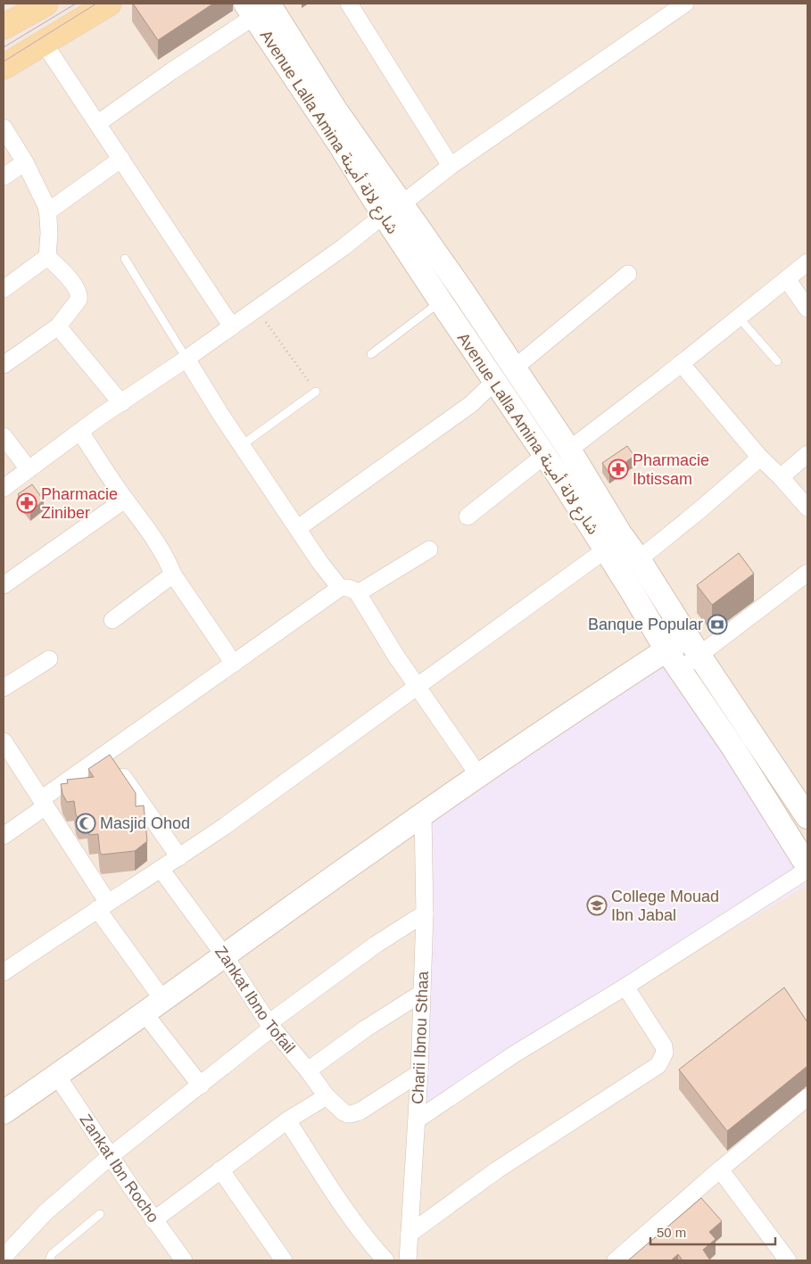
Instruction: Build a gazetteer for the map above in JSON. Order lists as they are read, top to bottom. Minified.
{"streets":{"street":["Avenue Lalla Amina شارع لالة أمينة","Zankat Ibno Tofail","Charii Ibnou Sthaa","Zankat Ibn Rocho"]},"crossings":[["Zankat Ibno Tofail","Charii Ibnou Sthaa"]],"places":{"pharmacy":["Pharmacie Ibtissam","Pharmacie Ziniber"],"bank":["Banque Popular"],"mosque":["Masjid Ohod"],"school or university":["College Mouad Ibn Jabal"]},"scale_bar":"50 m"}
